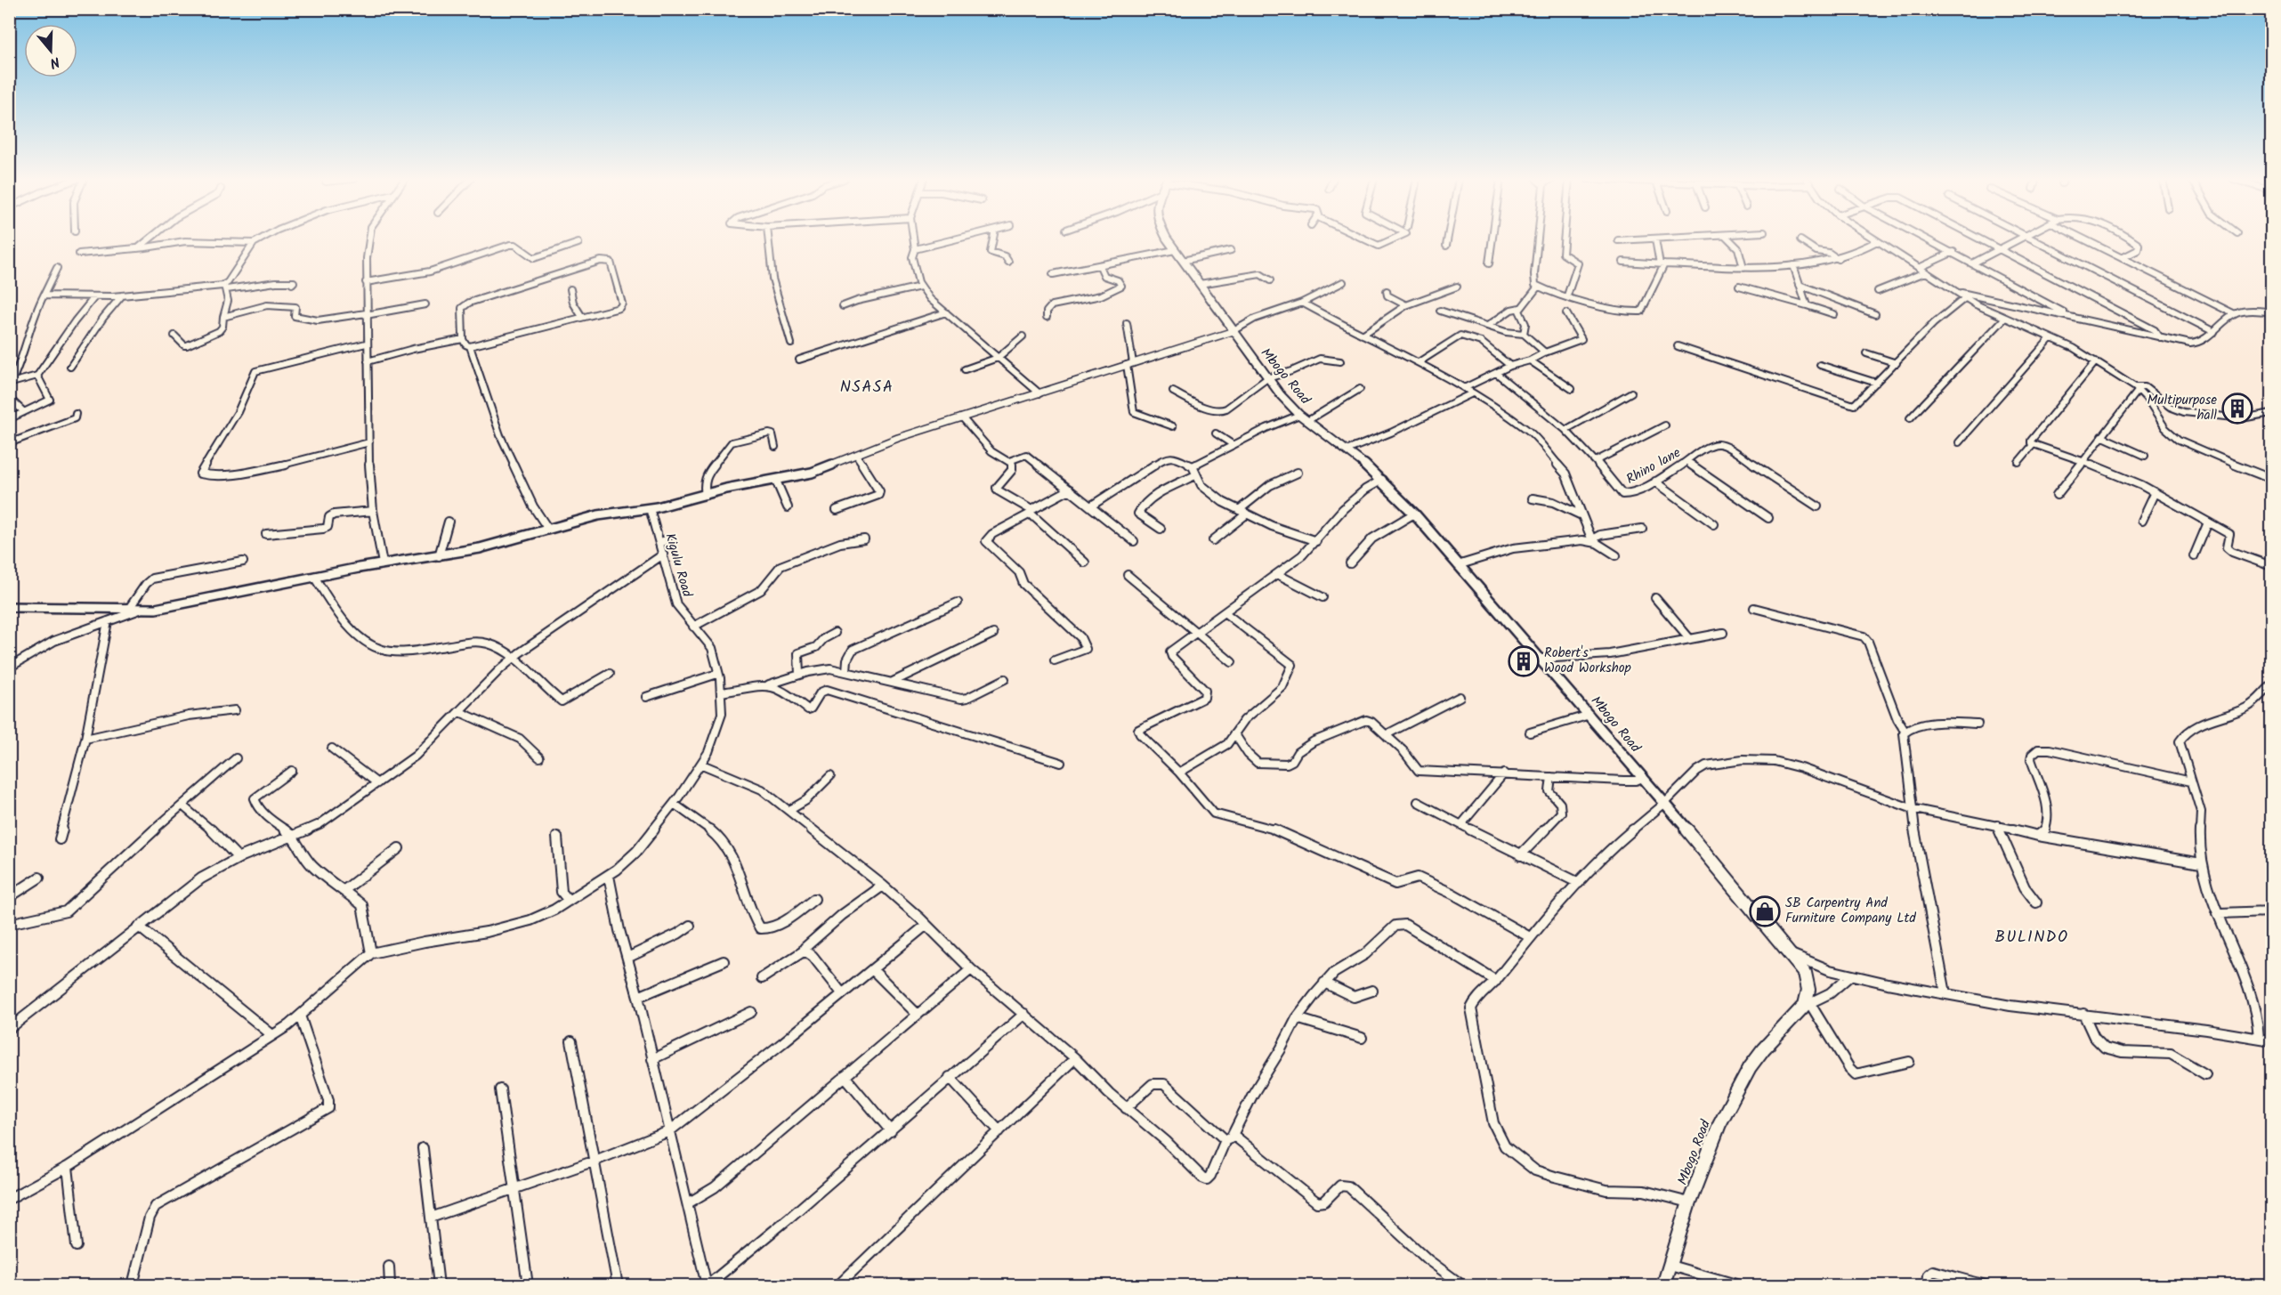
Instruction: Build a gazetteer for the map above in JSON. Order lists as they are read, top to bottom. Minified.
{"streets":{"main road":["Mbogo Road"],"street":["Rhino lane","Kigulu Road"]},"districts":["NSASA","BULINDO"],"places":{"building":["Multipurpose hall","Robert's Wood Workshop"],"shop":["SB Carpentry And Furniture Company Ltd"]},"north":"bottom"}
